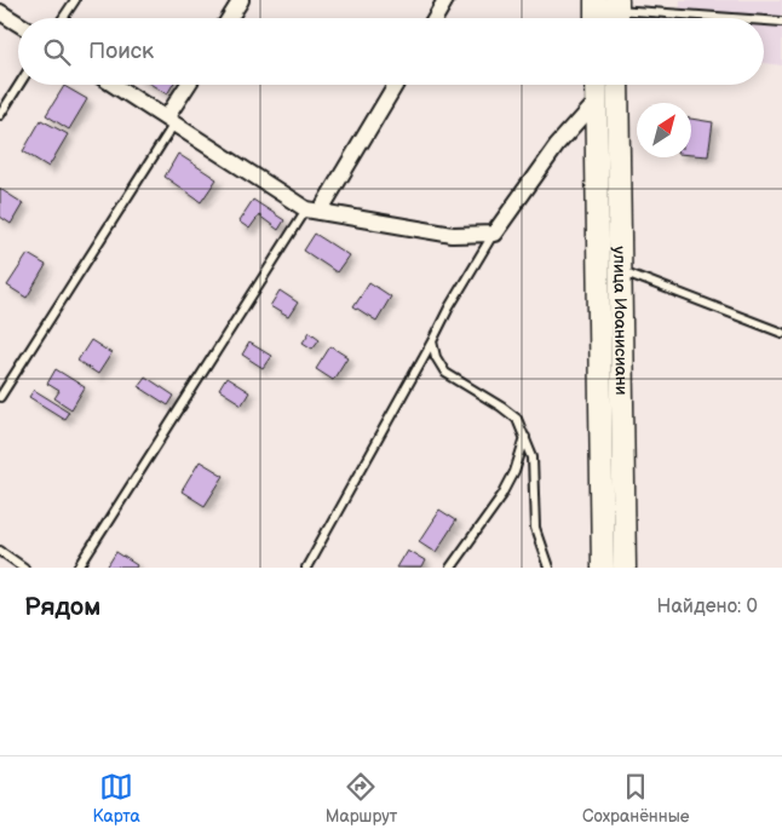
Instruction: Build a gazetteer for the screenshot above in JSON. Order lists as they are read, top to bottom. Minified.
{"streets":{"main road":["улица Иоанисиани"]},"north":"top right","page":{"search":"Поиск","heading":["Рядом","Найдено: 0"],"nav":["Карта","Маршрут","Сохранённые"]}}
